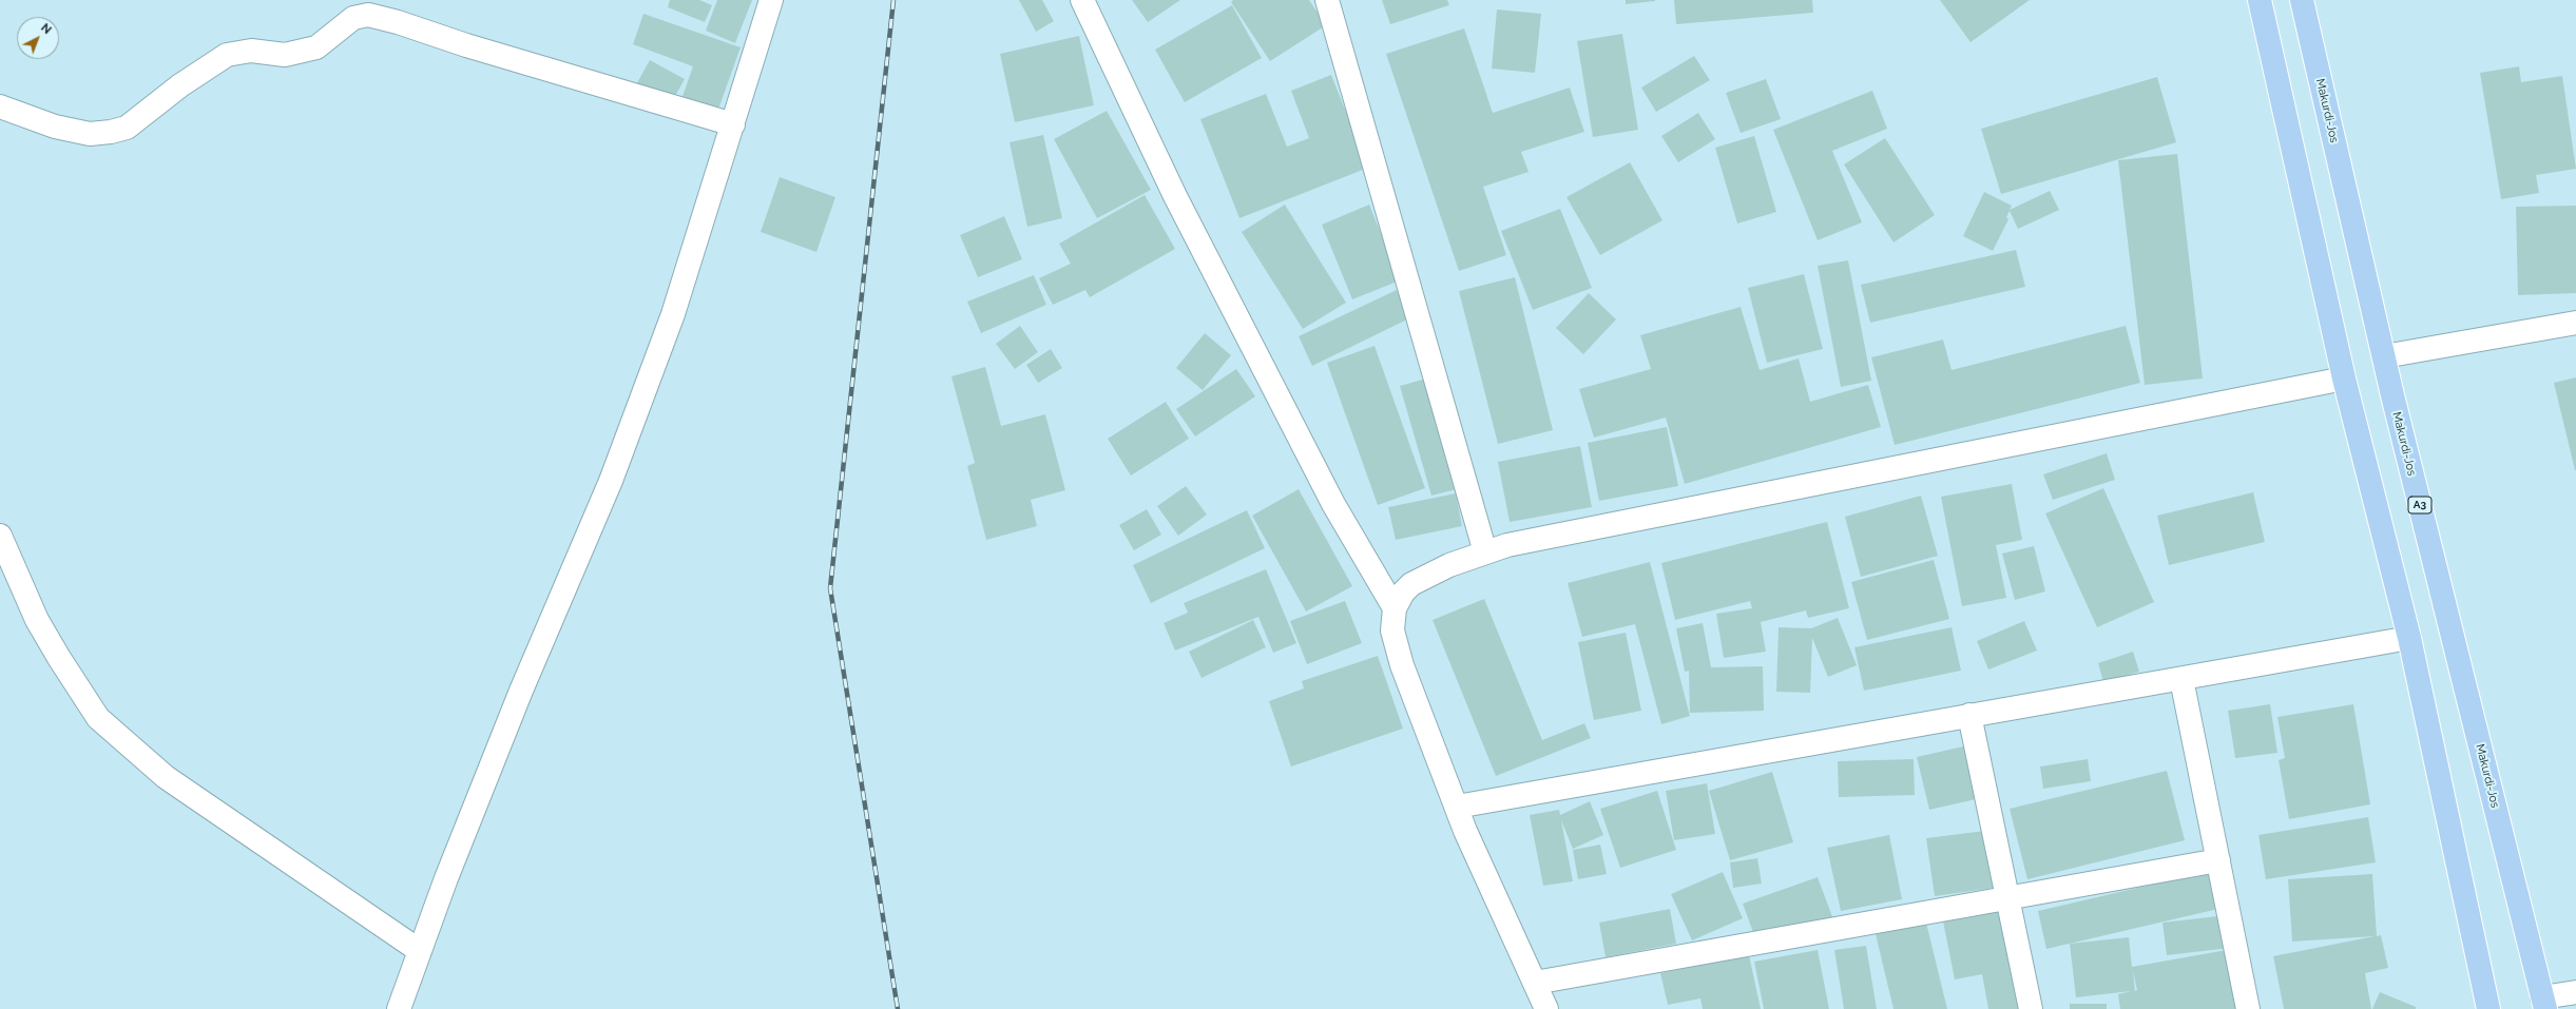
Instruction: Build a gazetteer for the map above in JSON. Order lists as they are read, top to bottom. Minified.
{"streets":{"highway":["Makurdi-Jos","A3"]},"north":"top right"}
